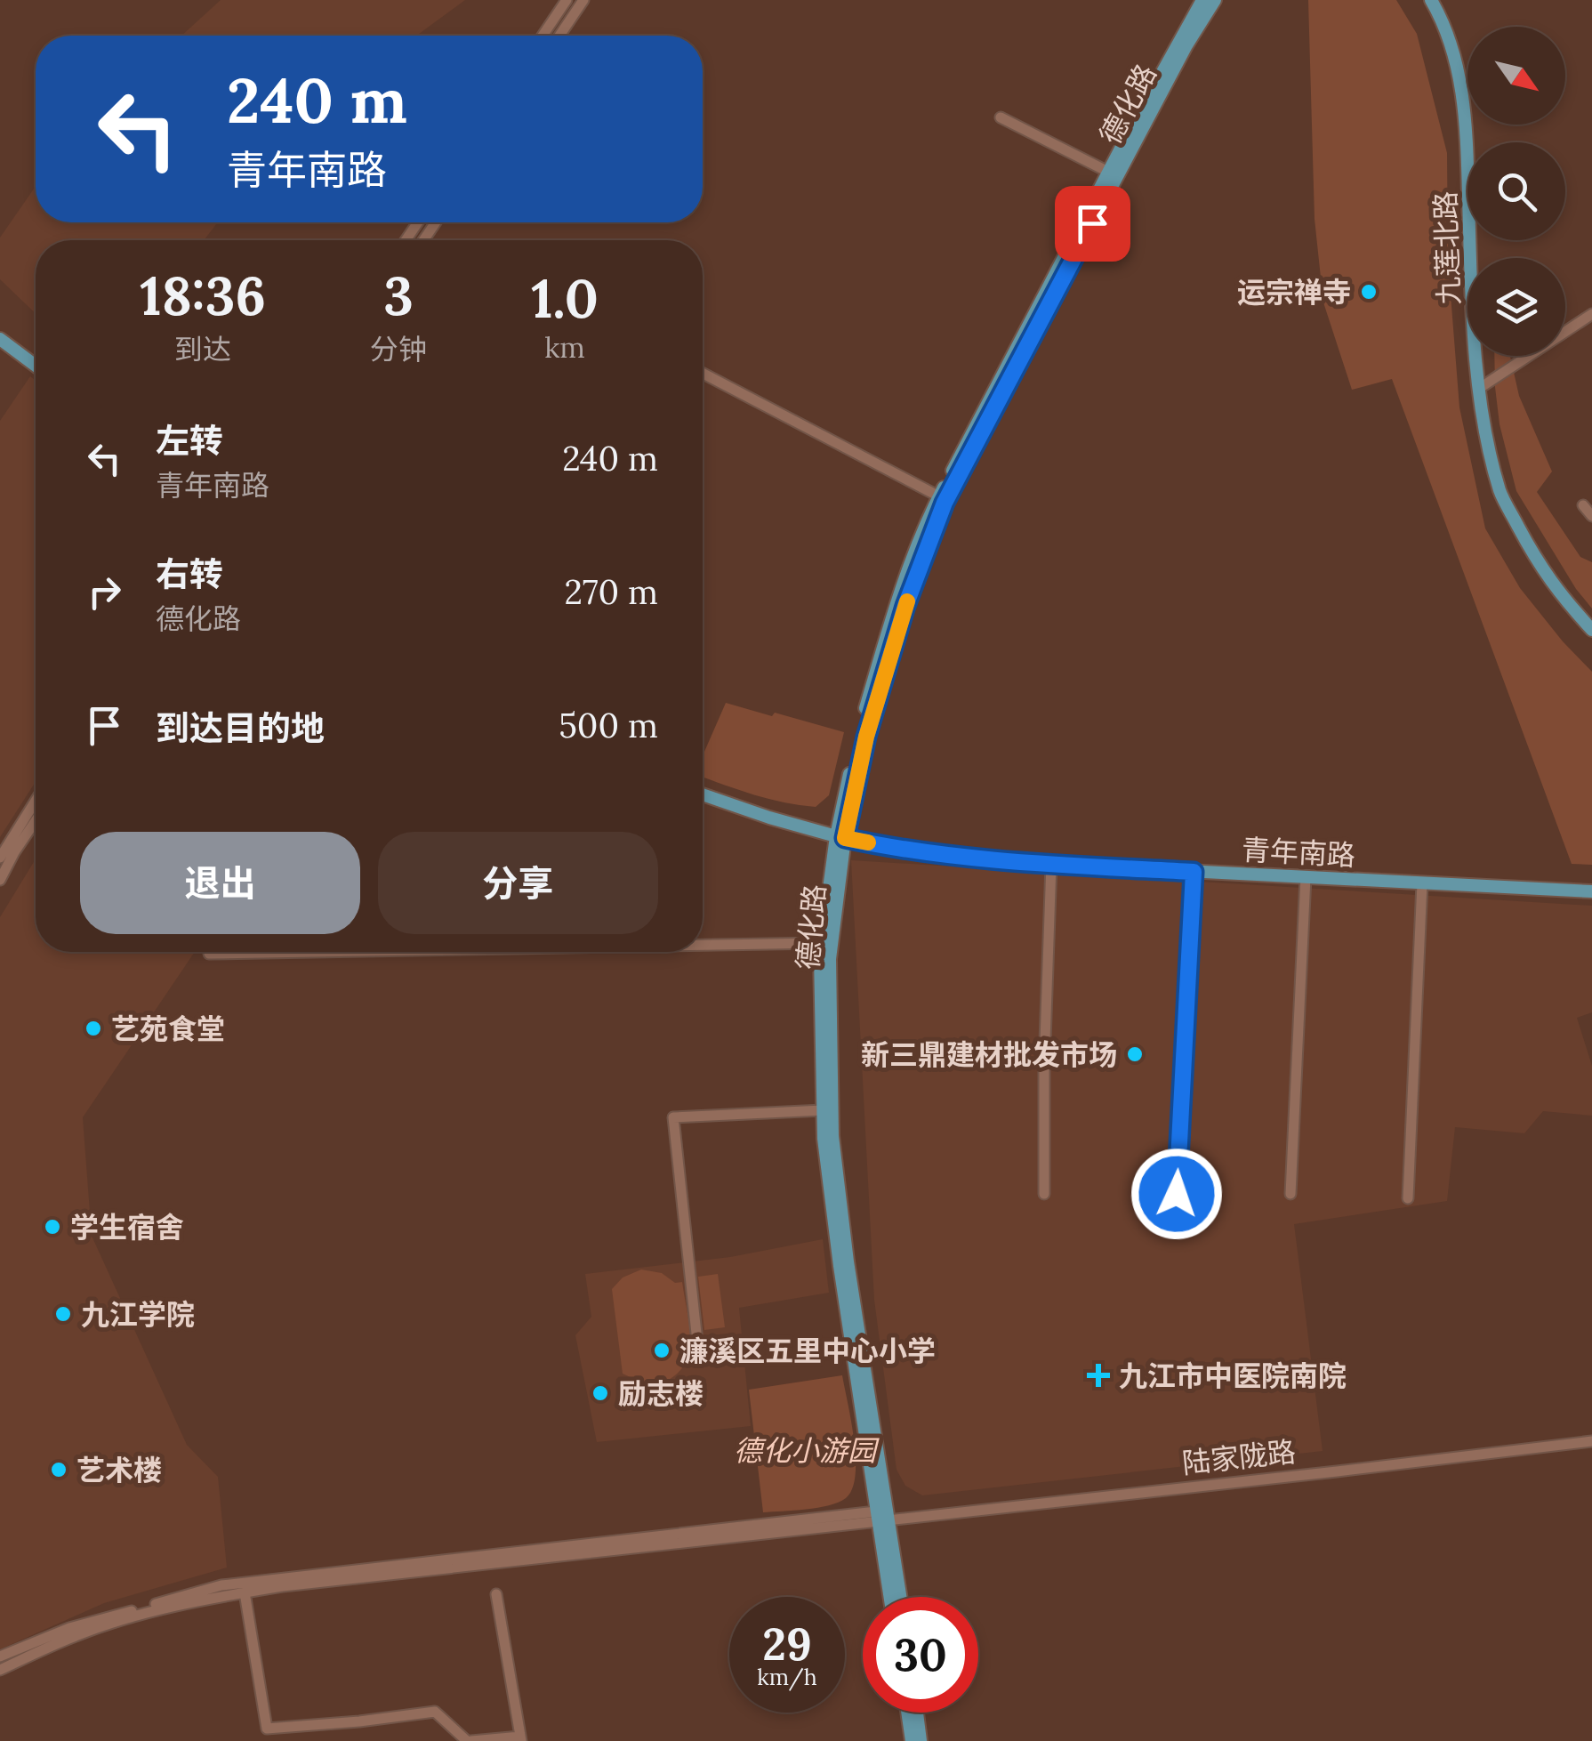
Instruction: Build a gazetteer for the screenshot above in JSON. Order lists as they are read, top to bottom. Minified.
{"streets":{"main road":["德化路","九莲北路","青年南路"],"street":["陆家陇路"]},"crossings":[["德化路","青年南路"],["德化路","陆家陇路"]],"parks":["德化小游园"],"places":{"other":["运宗禅寺","艺苑食堂","新三鼎建材批发市场","学生宿舍","九江学院","濂溪区五里中心小学","励志楼","艺术楼"],"health":["九江市中医院南院"]},"north":"bottom right","page":{"turn":["240 m","青年南路"],"eta":["18:36","到达","3","分钟","1.0","km"],"list":[{"name":"左转","note":"青年南路","value":"240 m"},{"name":"右转","note":"德化路","value":"270 m"},{"name":"到达目的地","value":"500 m"}],"buttons":["退出","分享"],"speed":"29 km/h","limit":"30"}}
